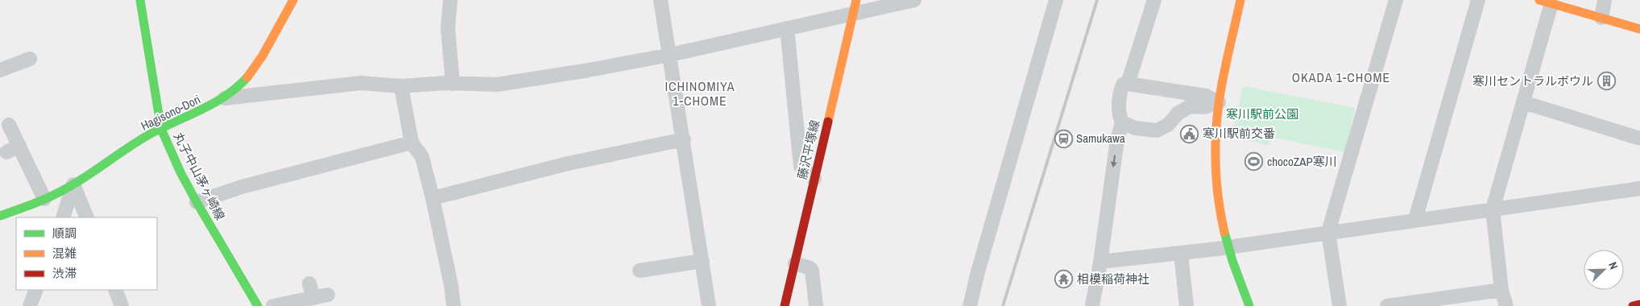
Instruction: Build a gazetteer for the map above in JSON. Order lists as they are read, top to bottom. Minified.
{"streets":{"street":["Hagisono-Dori","藤沢平塚線","丸子中山茅ヶ崎線"]},"crossings":[["Hagisono-Dori","丸子中山茅ヶ崎線"]],"districts":["OKADA 1-CHOME","ICHINOMIYA 1-CHOME"],"parks":["寒川駅前公園"],"places":{"building":["寒川セントラルボウル"],"public building":["寒川駅前交番"],"station":["Samukawa"],"sports":["chocoZAP寒川"],"temple":["相模稲荷神社"]},"legend":["順調","混雑","渋滞"],"north":"top right"}
